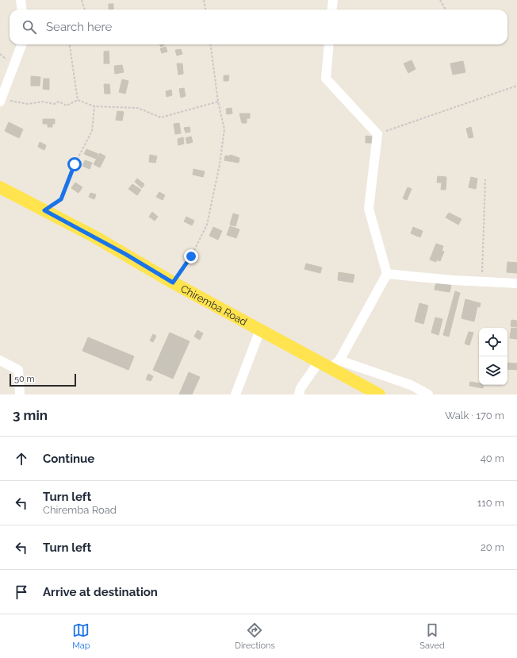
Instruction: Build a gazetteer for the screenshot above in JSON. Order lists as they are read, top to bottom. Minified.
{"streets":{"main road":["Chiremba Road"]},"scale_bar":"50 m","page":{"search":"Search here","scale":"50 m","heading":["3 min","Walk · 170 m"],"list":[["Continue","40 m"],["Turn left","Chiremba Road","110 m"],["Turn left","20 m"],"Arrive at destination"],"nav":["Map","Directions","Saved"]}}
